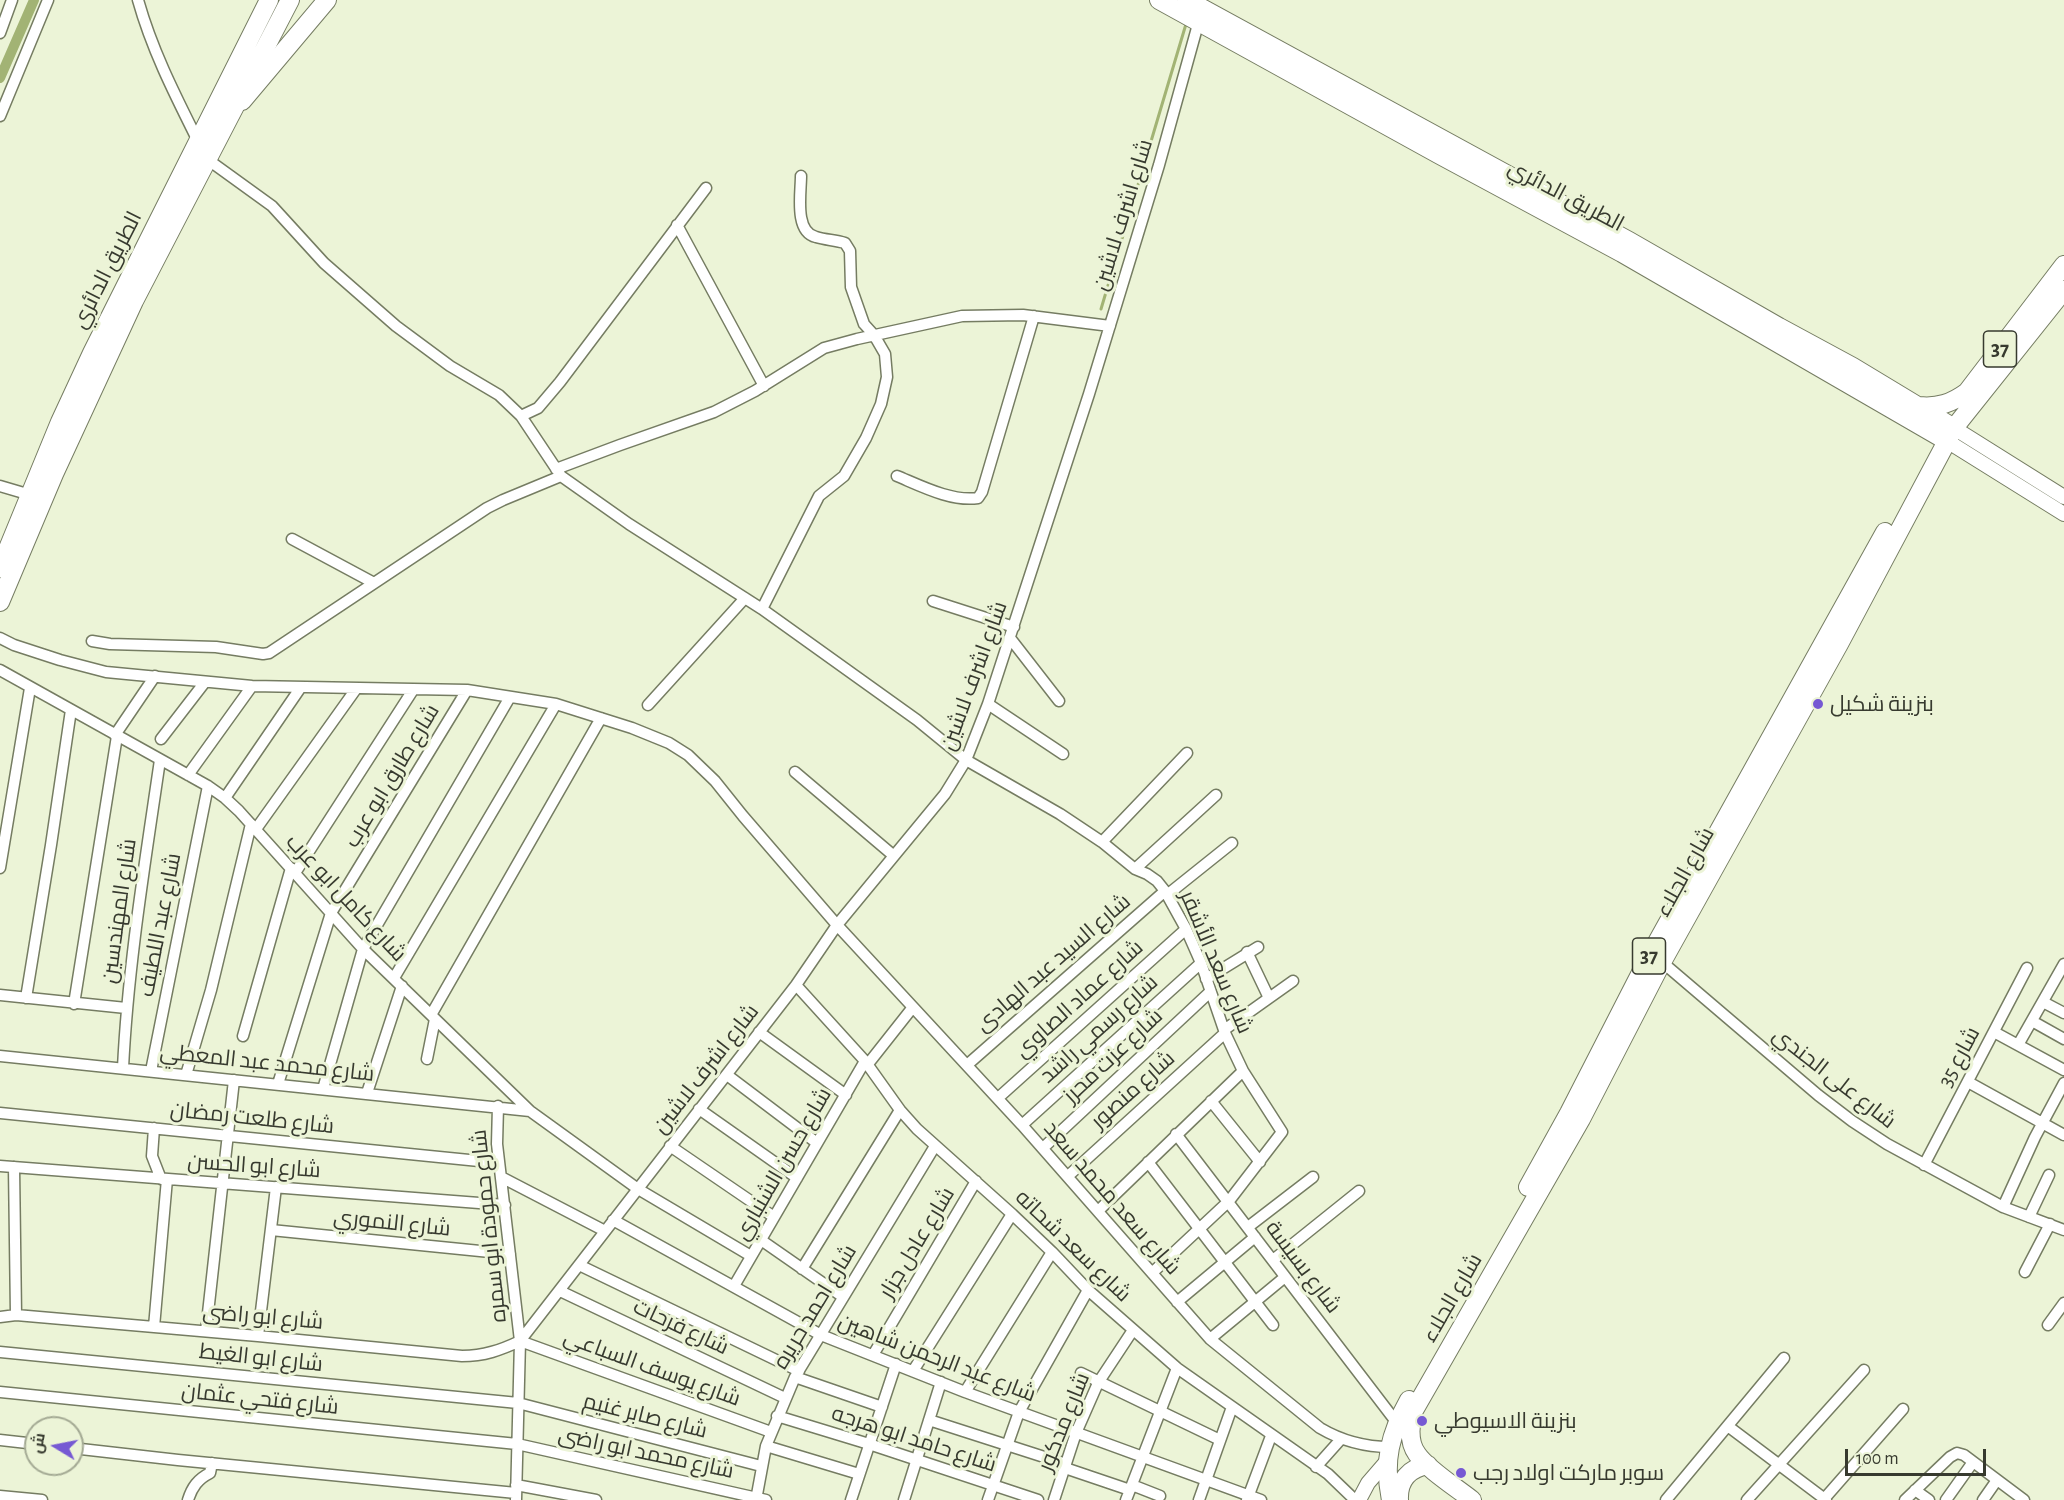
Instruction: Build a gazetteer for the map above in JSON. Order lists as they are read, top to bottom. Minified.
{"streets":{"main road":["الطريق الدائري","37","شارع الجلاء"],"street":["شارع اشرف لاشين","شارع طارق ابو عرب","شارع كامل ابو عرب","شارع المهندسين","شارع عبد اللطيف","شارع سعد الأشقر","شارع السيد عبد الهادى","شارع عماد الصاوي","شارع رسمي راشد","شارع عزت محرز","شارع 35","شارع محمد عبد المعطي","شارع على الجندي","شارع منصور","شارع طلعت رمضان","شارع حسن الشنباري","شارع ابو الحسن","شارع سعد محمد سعد","شارع النموري","شارع حمودة ابو سمره","شارع عادل جزار","شارع سعد شحاته","شارع بسيسة","شارع احمد حريره","شارع ابو راضى","شارع فرحات","شارع ابو الغيط","شارع عبد الرحمن شاهين","شارع يوسف السباعي","شارع فتحي عثمان","شارع صابر غنيم","شارع مدكور","شارع حامد ابو هرجه","شارع محمد ابو راضى"]},"crossings":[["الطريق الدائري","شارع اشرف لاشين"],["الطريق الدائري","37"],["الطريق الدائري","شارع الجلاء"],["شارع اشرف لاشين","شارع كامل ابو عرب"],["شارع اشرف لاشين","شارع سعد الأشقر"],["شارع اشرف لاشين","شارع سعد محمد سعد"],["شارع اشرف لاشين","شارع حمودة ابو سمره"],["شارع اشرف لاشين","شارع سعد شحاته"],["شارع اشرف لاشين","شارع ابو راضى"],["شارع اشرف لاشين","شارع فرحات"],["شارع اشرف لاشين","شارع عبد الرحمن شاهين"],["شارع اشرف لاشين","شارع يوسف السباعي"],["37","شارع الجلاء"],["شارع طارق ابو عرب","شارع كامل ابو عرب"],["شارع طارق ابو عرب","شارع محمد عبد المعطي"],["شارع طارق ابو عرب","شارع سعد محمد سعد"],["شارع الجلاء","شارع على الجندي"],["شارع الجلاء","شارع سعد محمد سعد"],["شارع الجلاء","شارع سعد شحاته"],["شارع الجلاء","شارع بسيسة"],["شارع كامل ابو عرب","شارع المهندسين"],["شارع كامل ابو عرب","شارع عبد اللطيف"],["شارع كامل ابو عرب","شارع محمد عبد المعطي"],["شارع كامل ابو عرب","شارع حسن الشنباري"],["شارع المهندسين","شارع محمد عبد المعطي"],["شارع عبد اللطيف","شارع محمد عبد المعطي"],["شارع سعد الأشقر","شارع السيد عبد الهادى"],["شارع سعد الأشقر","شارع عماد الصاوي"],["شارع سعد الأشقر","شارع رسمي راشد"],["شارع سعد الأشقر","شارع عزت محرز"],["شارع سعد الأشقر","شارع منصور"],["شارع السيد عبد الهادى","شارع سعد محمد سعد"],["شارع عماد الصاوي","شارع سعد محمد سعد"],["شارع رسمي راشد","شارع سعد محمد سعد"],["شارع عزت محرز","شارع سعد محمد سعد"],["شارع 35","شارع على الجندي"],["شارع محمد عبد المعطي","شارع حمودة ابو سمره"],["شارع منصور","شارع سعد محمد سعد"],["شارع طلعت رمضان","شارع حمودة ابو سمره"],["شارع حسن الشنباري","شارع سعد محمد سعد"],["شارع حسن الشنباري","شارع سعد شحاته"],["شارع حسن الشنباري","شارع عبد الرحمن شاهين"],["شارع ابو الحسن","شارع حمودة ابو سمره"],["شارع النموري","شارع حمودة ابو سمره"],["شارع حمودة ابو سمره","شارع ابو راضى"],["شارع حمودة ابو سمره","شارع ابو الغيط"],["شارع حمودة ابو سمره","شارع يوسف السباعي"],["شارع حمودة ابو سمره","شارع فتحي عثمان"],["شارع حمودة ابو سمره","شارع صابر غنيم"],["شارع حمودة ابو سمره","شارع محمد ابو راضى"],["شارع عادل جزار","شارع سعد شحاته"],["شارع عادل جزار","شارع عبد الرحمن شاهين"],["شارع سعد شحاته","شارع احمد حريره"],["شارع سعد شحاته","شارع مدكور"],["شارع احمد حريره","شارع فرحات"],["شارع احمد حريره","شارع عبد الرحمن شاهين"],["شارع احمد حريره","شارع يوسف السباعي"],["شارع احمد حريره","شارع صابر غنيم"],["شارع احمد حريره","شارع حامد ابو هرجه"],["شارع احمد حريره","شارع محمد ابو راضى"],["شارع ابو راضى","شارع يوسف السباعي"],["شارع ابو الغيط","شارع صابر غنيم"],["شارع عبد الرحمن شاهين","شارع مدكور"],["شارع فتحي عثمان","شارع محمد ابو راضى"]],"places":["بنزينة شكيل","بنزينة الاسيوطي","سوبر ماركت اولاد رجب"],"scale_bar":"100 m","north":"left"}
